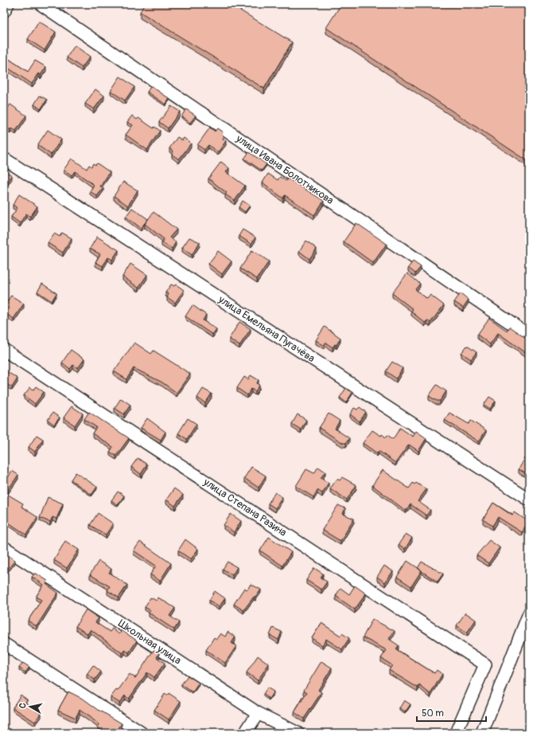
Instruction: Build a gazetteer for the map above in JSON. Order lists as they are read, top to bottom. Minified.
{"streets":{"street":["улица Ивана Болотникова","улица Емельяна Пугачёва","улица Степана Разина","Школьная улица"]},"scale_bar":"50 m","north":"left"}
